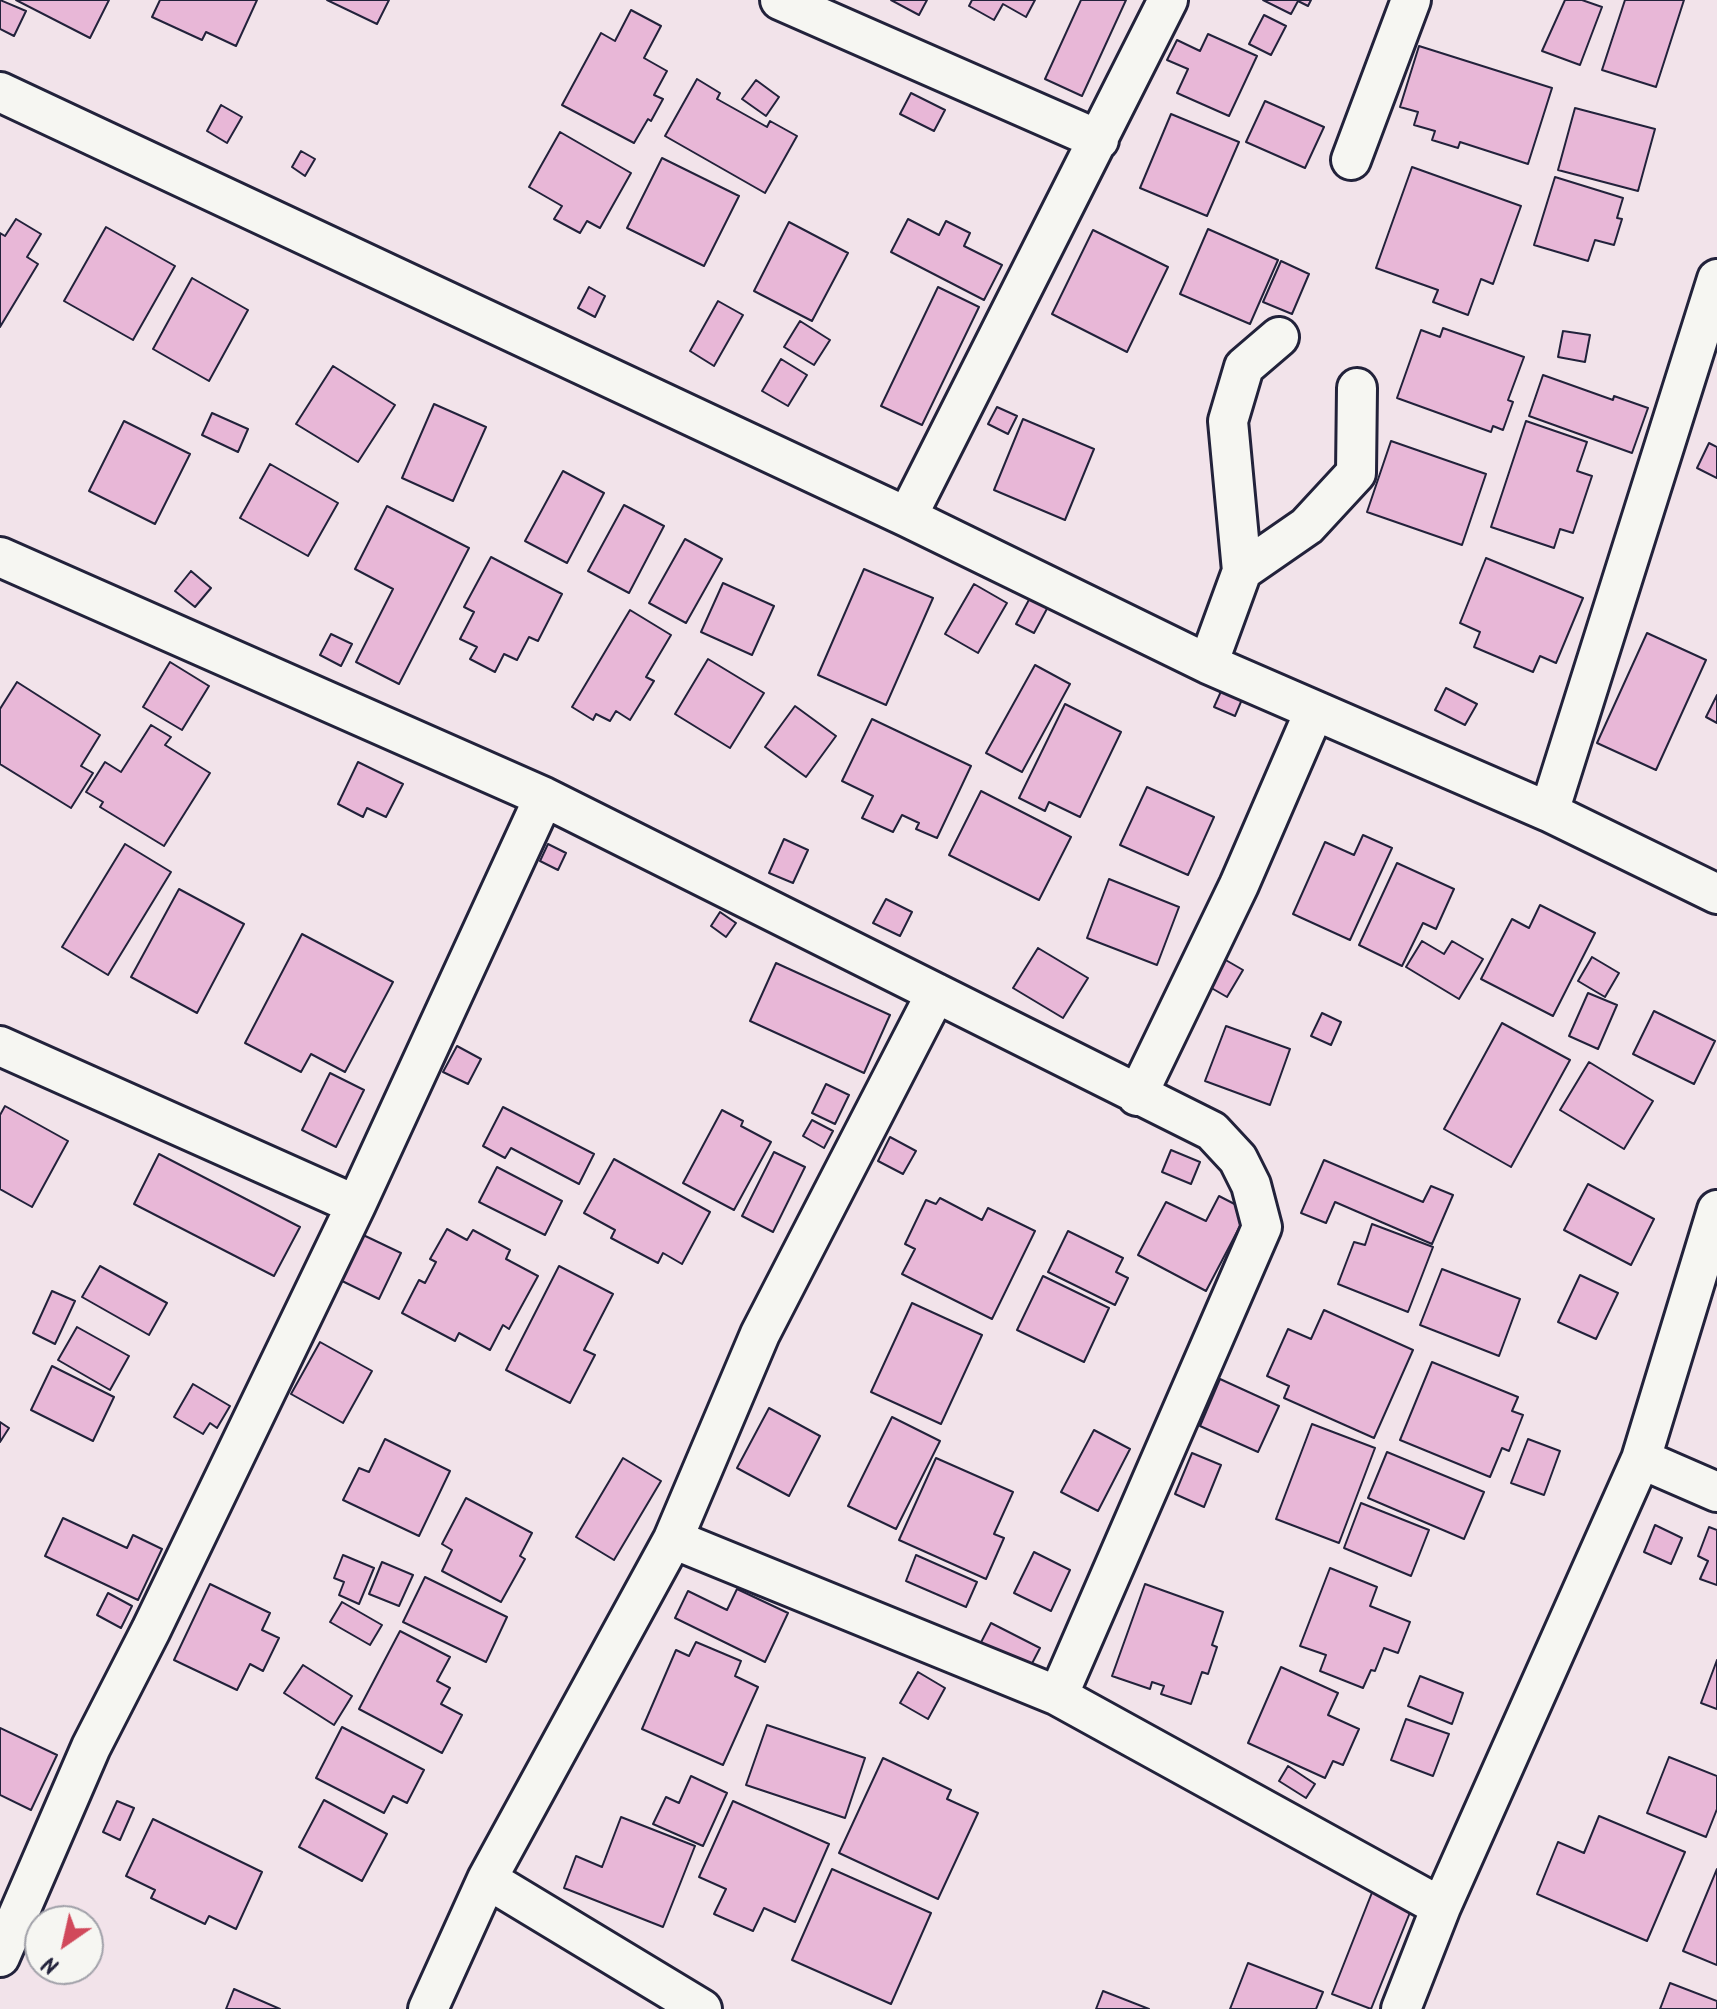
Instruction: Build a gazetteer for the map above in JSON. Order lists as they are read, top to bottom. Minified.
{"north":"bottom left"}
